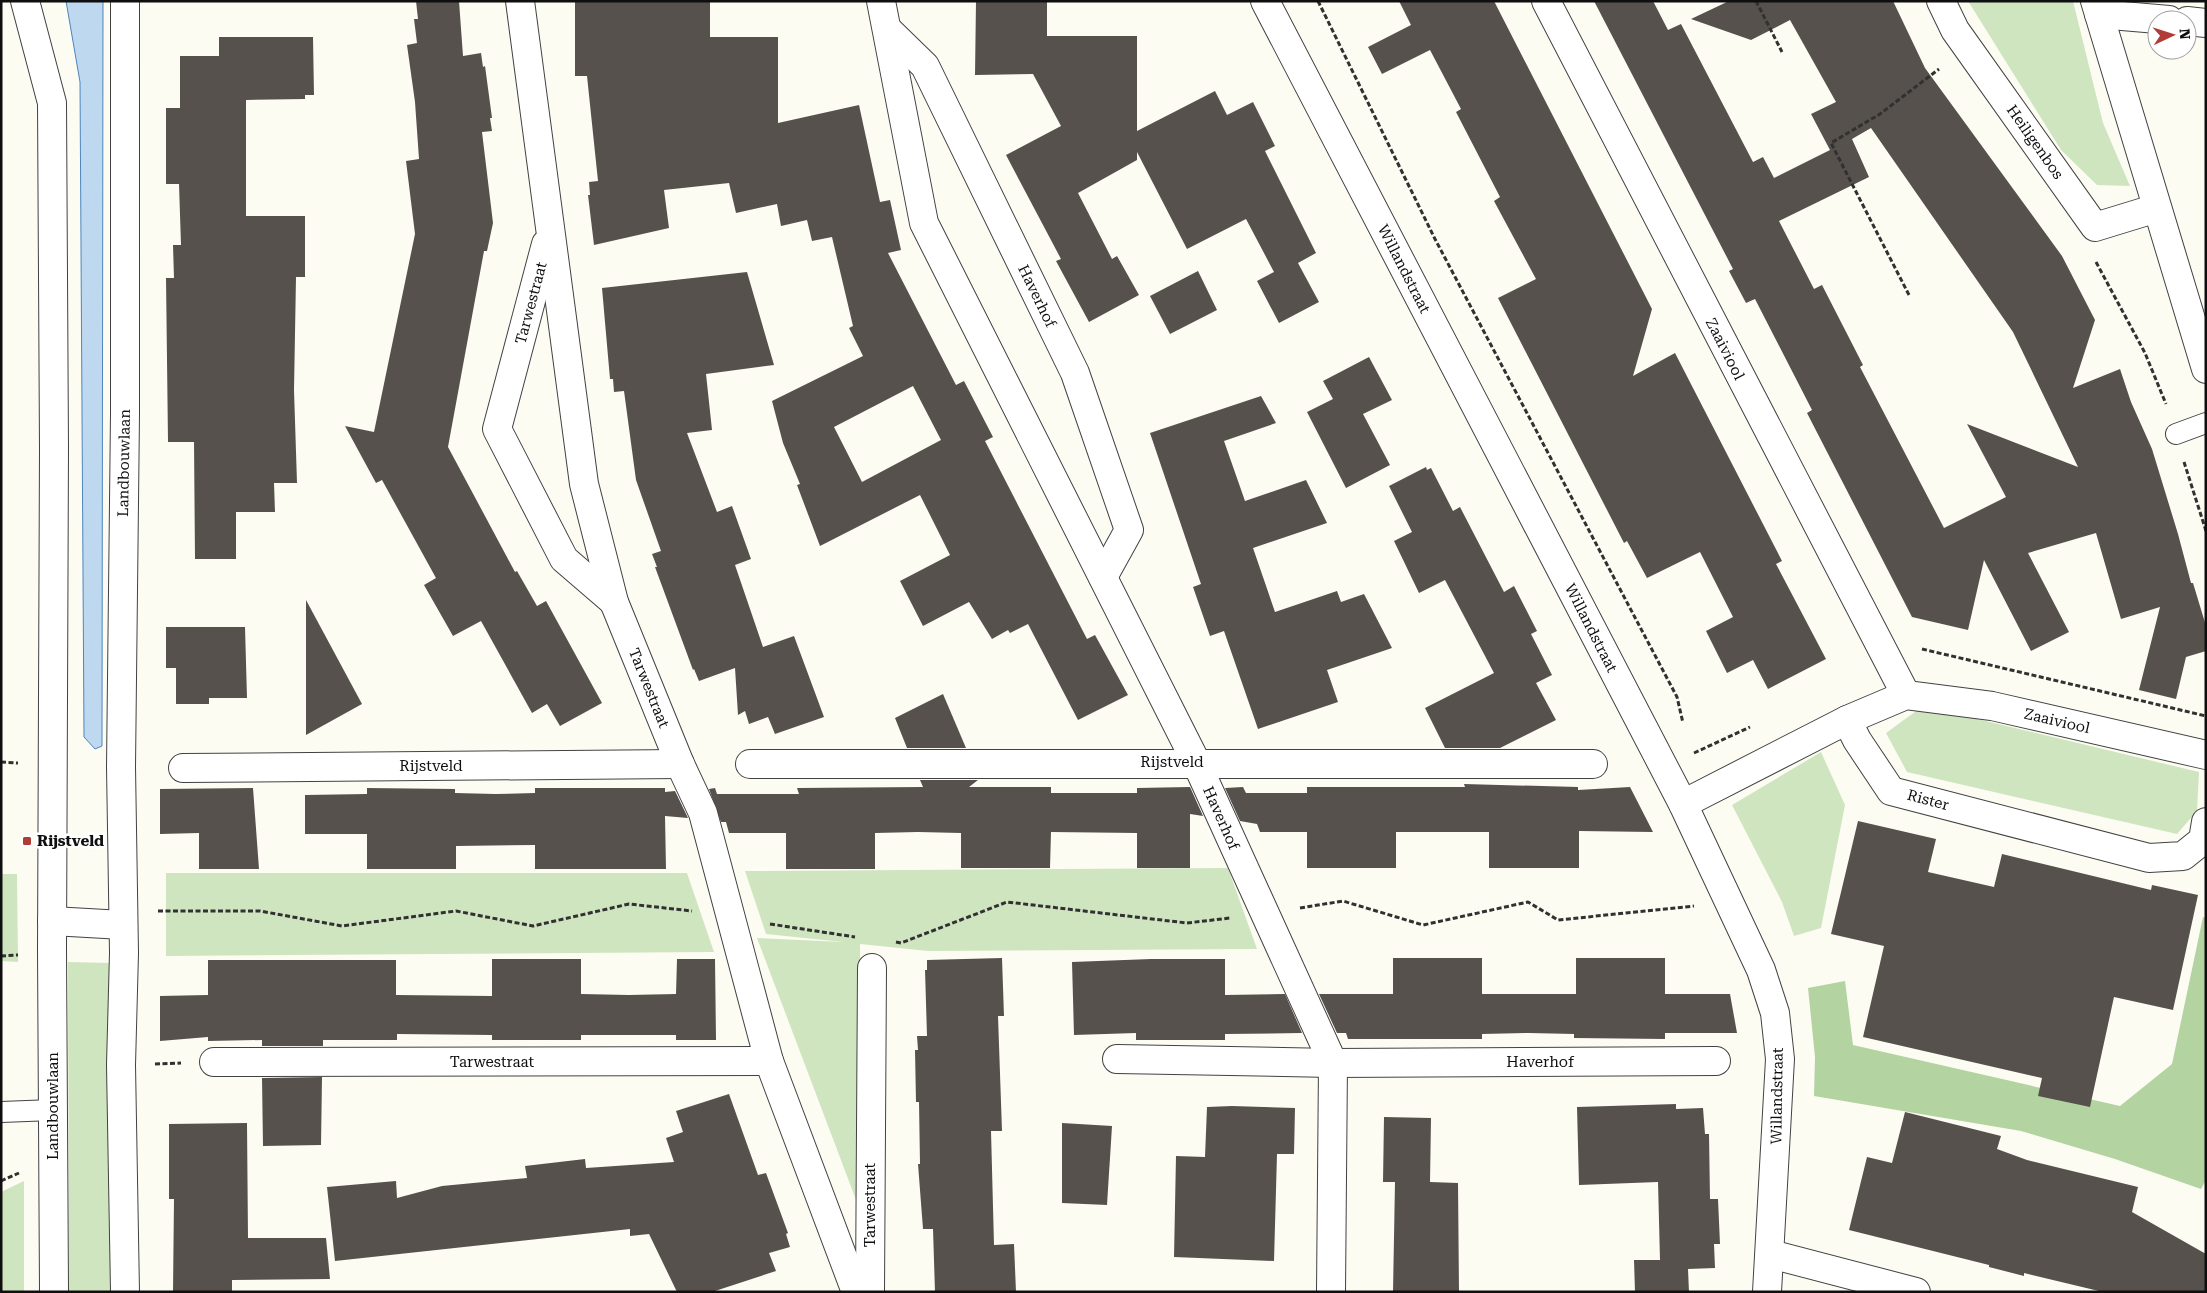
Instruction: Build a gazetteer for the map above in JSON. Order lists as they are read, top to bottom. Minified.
{"streets":{"street":["Heiligenbos","Willandstraat","Haverhof","Tarwestraat","Zaaiviool","Landbouwlaan","Rijstveld","Rister"]},"crossings":[["Haverhof","Rijstveld"],["Tarwestraat","Rijstveld"]],"places":{"transit":["Rijstveld"]},"north":"right"}
